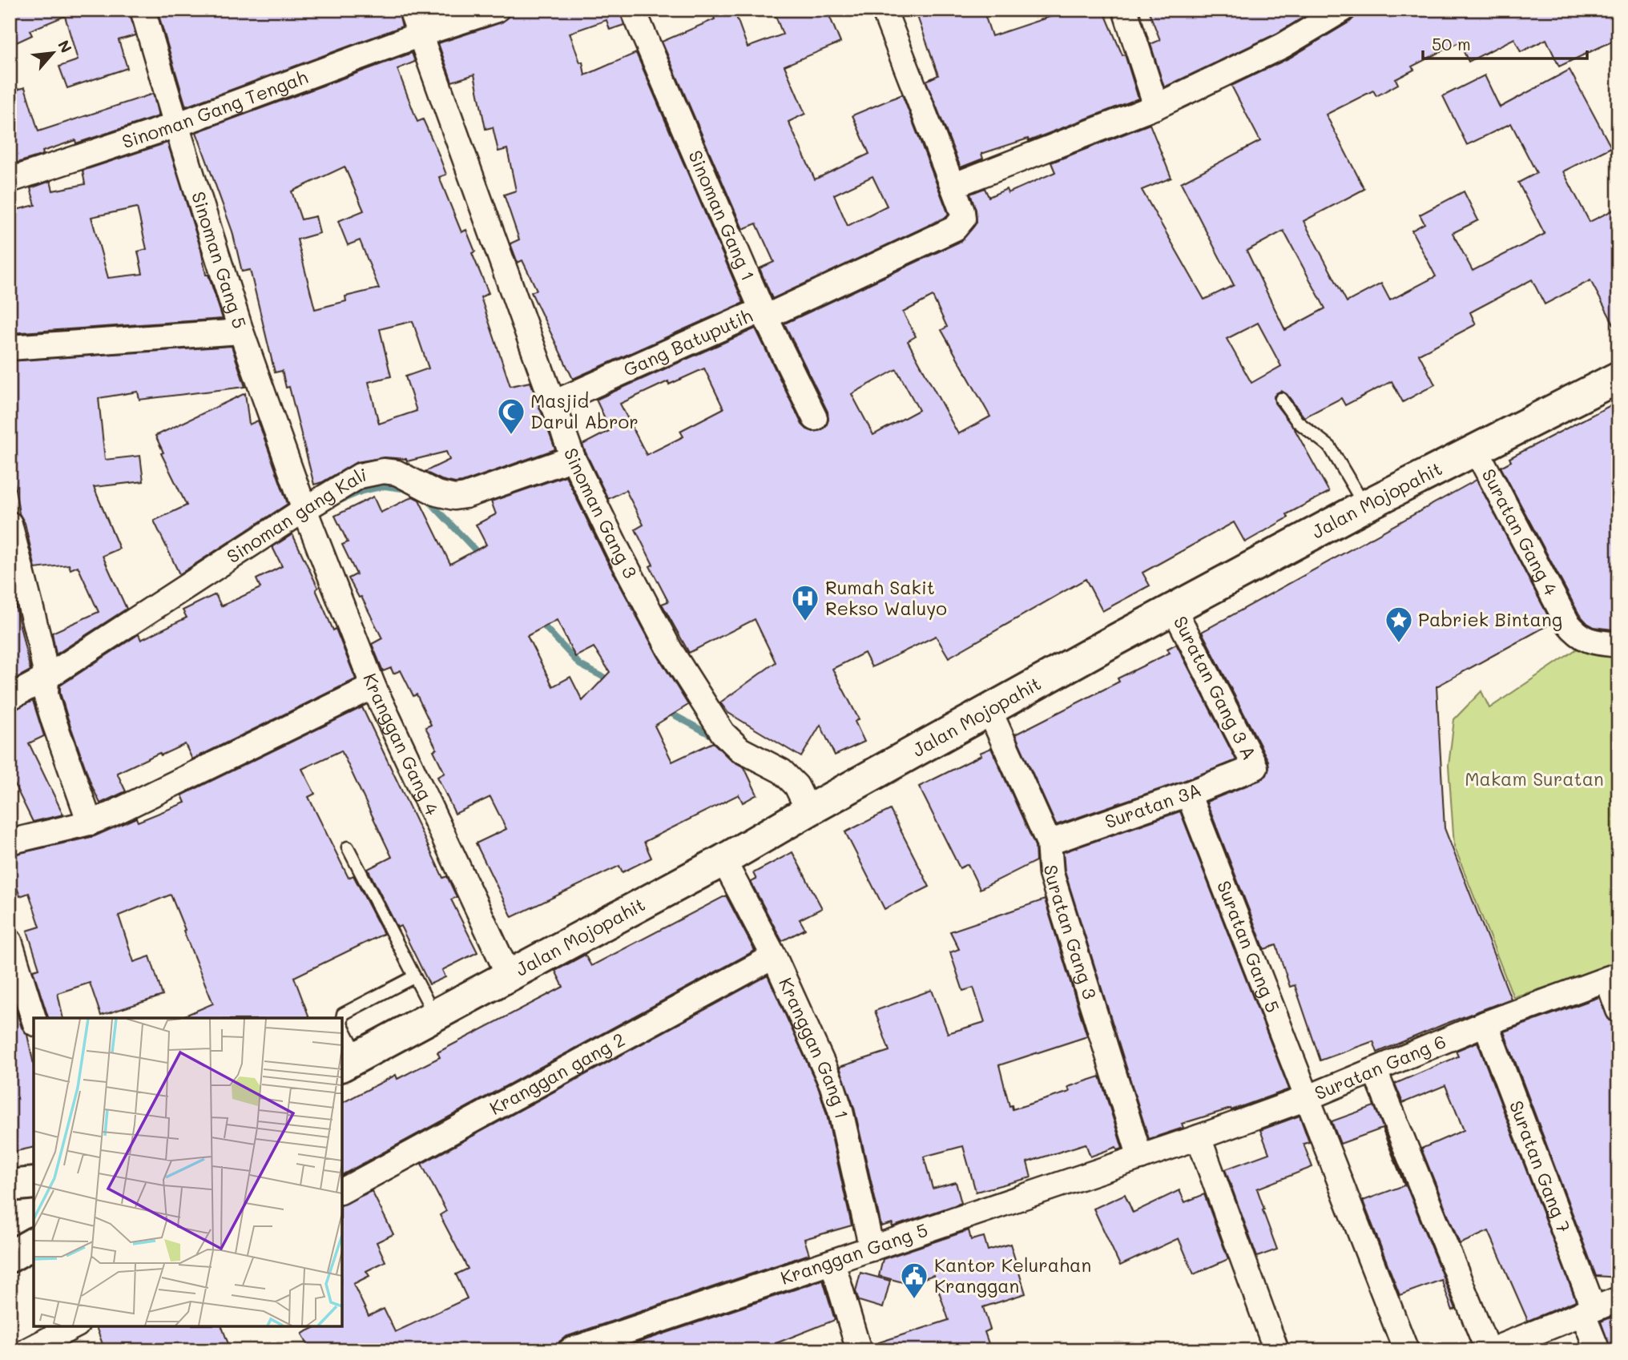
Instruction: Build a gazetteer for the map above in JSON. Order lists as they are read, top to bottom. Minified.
{"streets":{"main road":["Jalan Mojopahit"],"street":["Sinoman Gang Tengah","Sinoman Gang 1","Sinoman Gang 5","Gang Batuputih","Sinoman Gang 3","Sinoman gang Kali","Suratan Gang 4","Suratan Gang 3 A","Kranggan Gang 4","Suratan 3A","Suratan Gang 3","Suratan Gang 5","Kranggan Gang 1","Suratan Gang 6","Kranggan gang 2","Suratan Gang 7","Kranggan Gang 5"]},"crossings":[["Sinoman Gang Tengah","Sinoman Gang 5"],["Sinoman Gang Tengah","Sinoman Gang 3"],["Sinoman Gang 1","Gang Batuputih"],["Sinoman Gang 5","Sinoman gang Kali"],["Sinoman Gang 5","Kranggan Gang 4"],["Gang Batuputih","Sinoman Gang 3"],["Jalan Mojopahit","Sinoman Gang 3"],["Jalan Mojopahit","Suratan Gang 4"],["Jalan Mojopahit","Suratan Gang 3 A"],["Jalan Mojopahit","Kranggan Gang 4"],["Jalan Mojopahit","Suratan Gang 3"],["Jalan Mojopahit","Kranggan Gang 1"],["Sinoman Gang 3","Sinoman gang Kali"],["Sinoman gang Kali","Kranggan Gang 4"],["Suratan Gang 3 A","Suratan 3A"],["Suratan 3A","Suratan Gang 3"],["Suratan 3A","Suratan Gang 5"],["Suratan Gang 3","Suratan Gang 6"],["Suratan Gang 3","Kranggan Gang 5"],["Suratan Gang 5","Suratan Gang 6"],["Kranggan Gang 1","Kranggan gang 2"],["Kranggan Gang 1","Kranggan Gang 5"],["Suratan Gang 6","Suratan Gang 7"],["Suratan Gang 6","Kranggan Gang 5"]],"parks":["Makam Suratan"],"places":{"mosque":["Masjid Darul Abror"],"hospital":["Rumah Sakit Rekso Waluyo"],"place":["Pabriek Bintang"],"public building":["Kantor Kelurahan Kranggan"]},"scale_bar":"50 m","north":"top right"}
